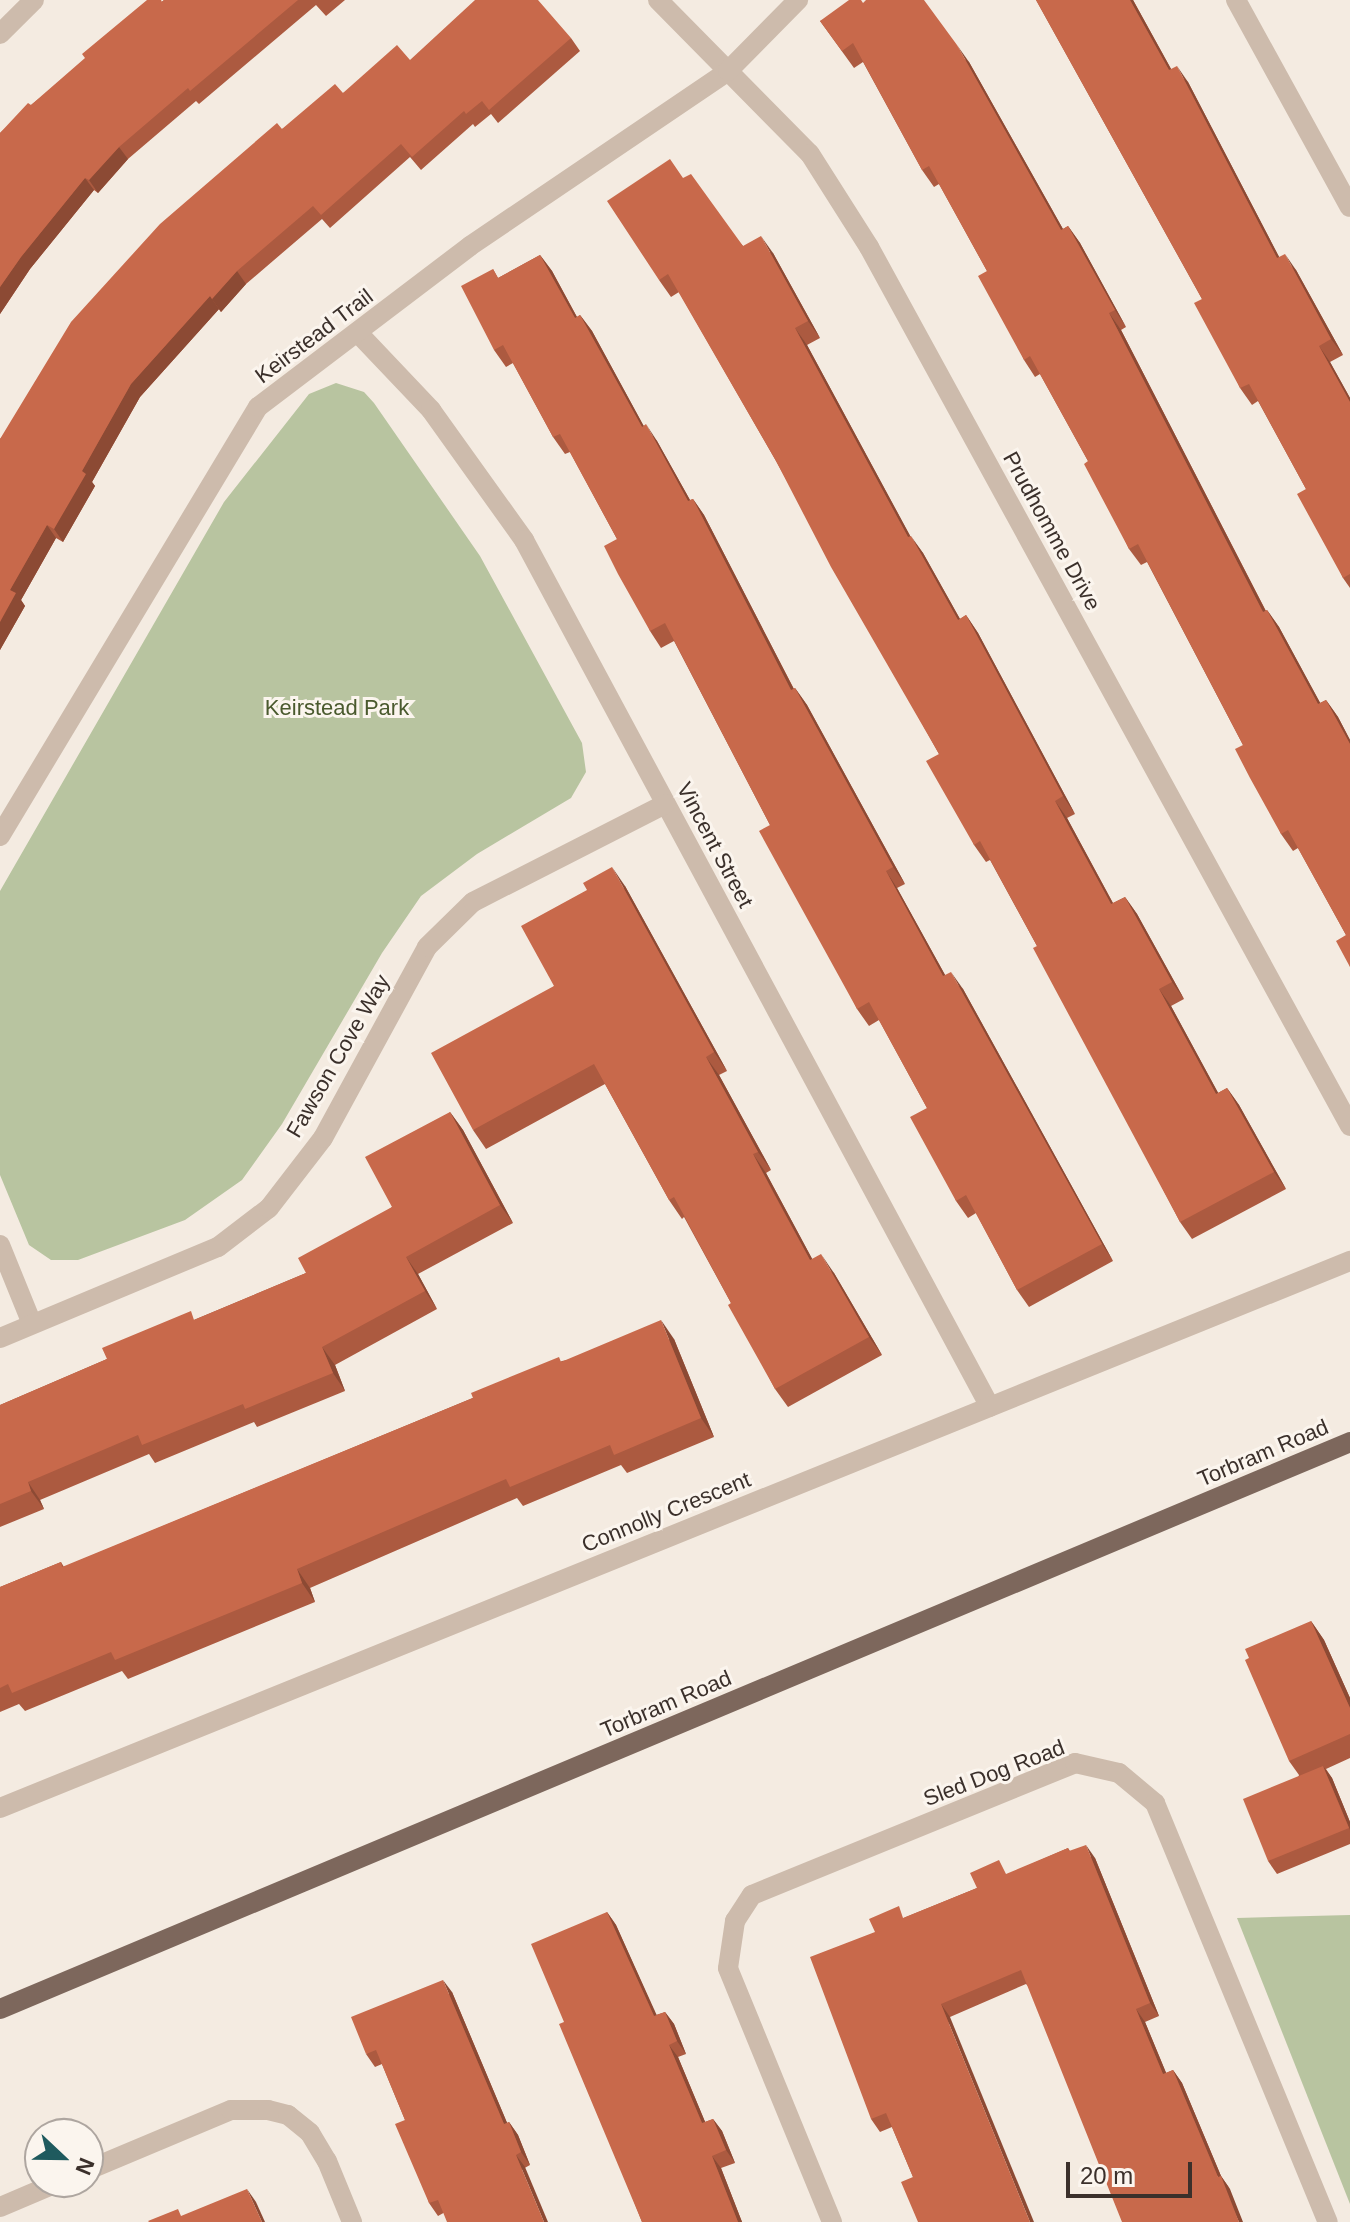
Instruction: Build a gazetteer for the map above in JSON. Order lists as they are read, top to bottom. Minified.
{"streets":{"main road":["Torbram Road"],"street":["Keirstead Trail","Prudhomme Drive","Vincent Street","Fawson Cove Way","Connolly Crescent","Sled Dog Road"]},"crossings":[["Keirstead Trail","Prudhomme Drive"],["Keirstead Trail","Vincent Street"],["Vincent Street","Fawson Cove Way"],["Vincent Street","Connolly Crescent"]],"parks":["Keirstead Park"],"scale_bar":"20 m","north":"right"}
